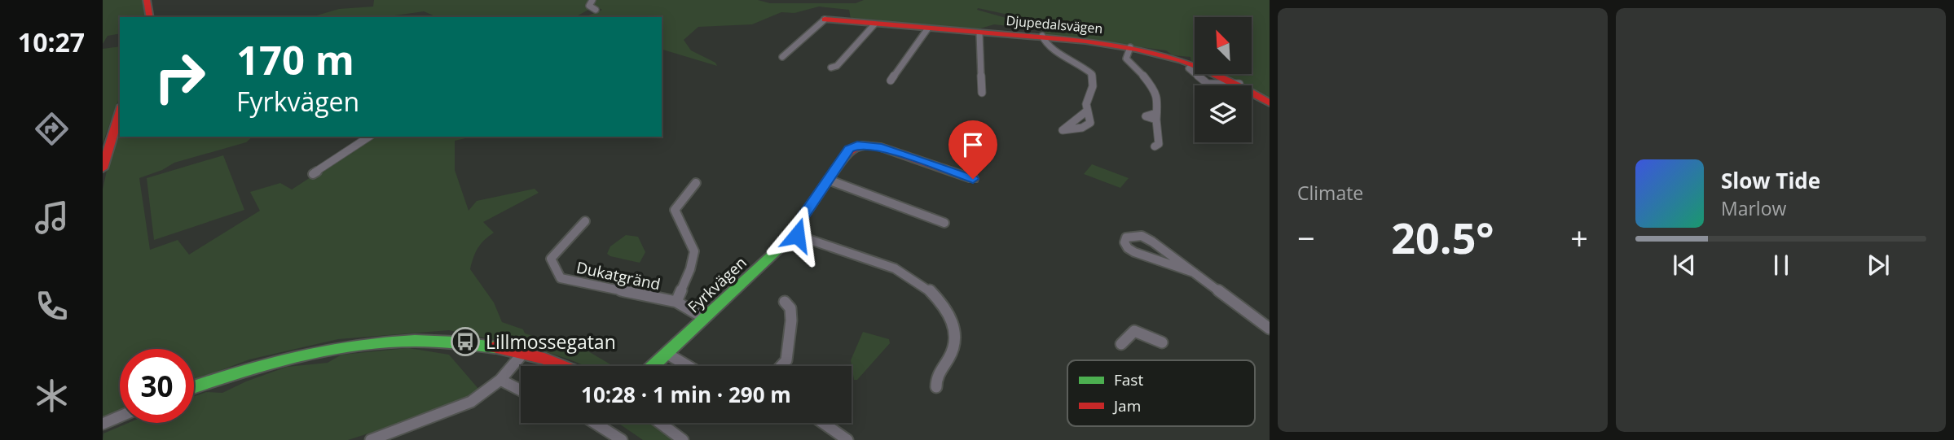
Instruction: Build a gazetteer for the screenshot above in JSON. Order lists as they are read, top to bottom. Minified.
{"streets":{"street":["Djupedalsvägen","Dukatgränd","Fyrkvägen"]},"crossings":[["Dukatgränd","Fyrkvägen"]],"places":{"bus stop":["Lillmossegatan"]},"legend":["Fast","Jam"],"north":"top left","page":{"tabs":"10:27","tile":"Climate","turn":["170 m","Fyrkvägen"],"song":["Slow Tide","Marlow"],"heat":["−","20.5°","+"],"limit":"30","trip":"10:28 · 1 min · 290 m"}}
